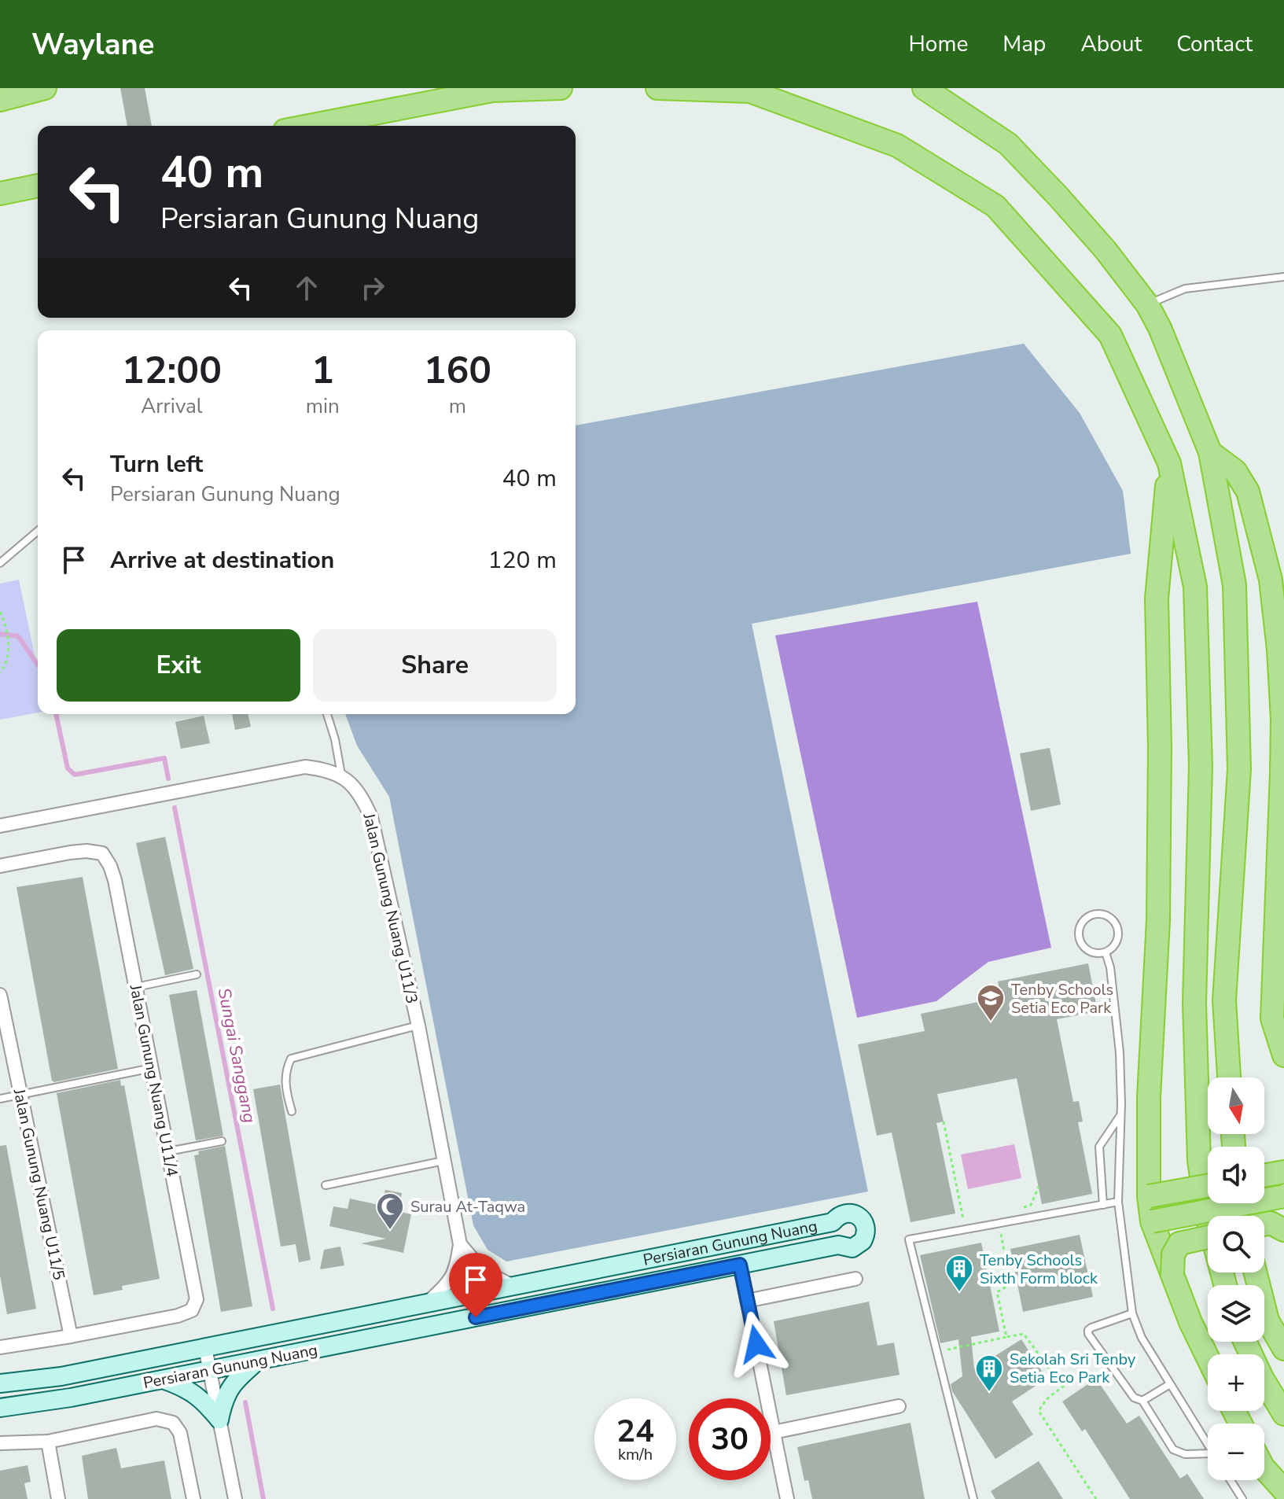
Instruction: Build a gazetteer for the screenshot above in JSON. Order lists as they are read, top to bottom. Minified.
{"streets":{"street":["Jalan Gunung Nuang U11/3","Jalan Gunung Nuang U11/4","Jalan Gunung Nuang U11/5","Persiaran Gunung Nuang"]},"crossings":[["Jalan Gunung Nuang U11/3","Persiaran Gunung Nuang"],["Jalan Gunung Nuang U11/4","Jalan Gunung Nuang U11/5"]],"water":["Sungai Sanggang"],"places":{"school or university":["Tenby Schools Setia Eco Park"],"mosque":["Surau At-Taqwa"],"building":["Tenby Schools Sixth Form block","Sekolah Sri Tenby Setia Eco Park"]},"north":"bottom","page":{"header":"Waylane","nav":["Home","Map","About","Contact"],"turn":["40 m","Persiaran Gunung Nuang"],"eta":["12:00","Arrival","1","min","160","m"],"list":[{"name":"Turn left","note":"Persiaran Gunung Nuang","value":"40 m"},{"name":"Arrive at destination","value":"120 m"}],"buttons":["Exit","Share"],"map_buttons":["+","−"],"speed":"24 km/h","limit":"30"}}
